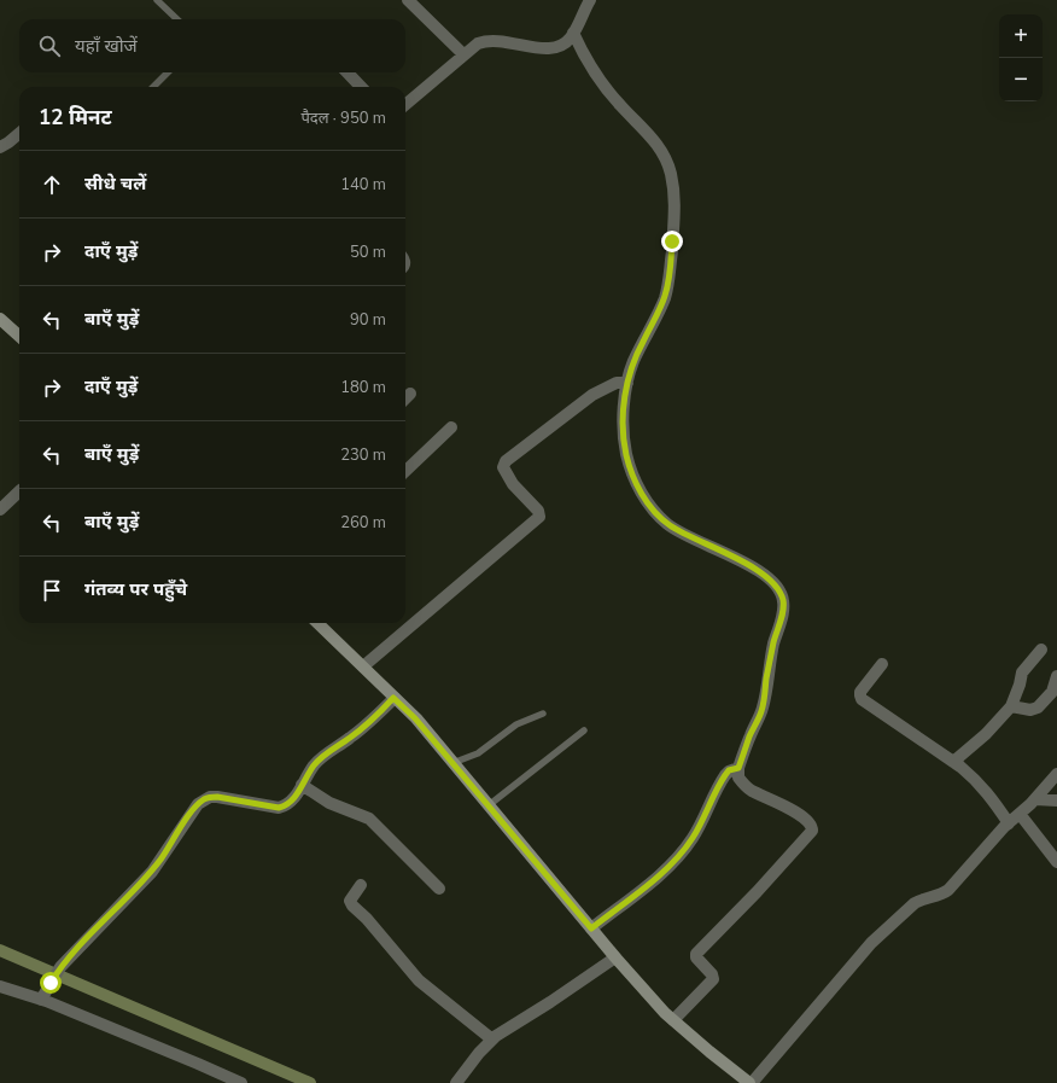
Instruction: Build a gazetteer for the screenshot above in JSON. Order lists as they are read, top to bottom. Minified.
{"page":{"map_buttons":["+","−"],"search":"यहाँ खोजें","heading":["12 मिनट","पैदल · 950 m"],"list":[["सीधे चलें","140 m"],["दाएँ मुड़ें","50 m"],["बाएँ मुड़ें","90 m"],["दाएँ मुड़ें","180 m"],["बाएँ मुड़ें","230 m"],["बाएँ मुड़ें","260 m"],"गंतव्य पर पहुँचे"]}}
